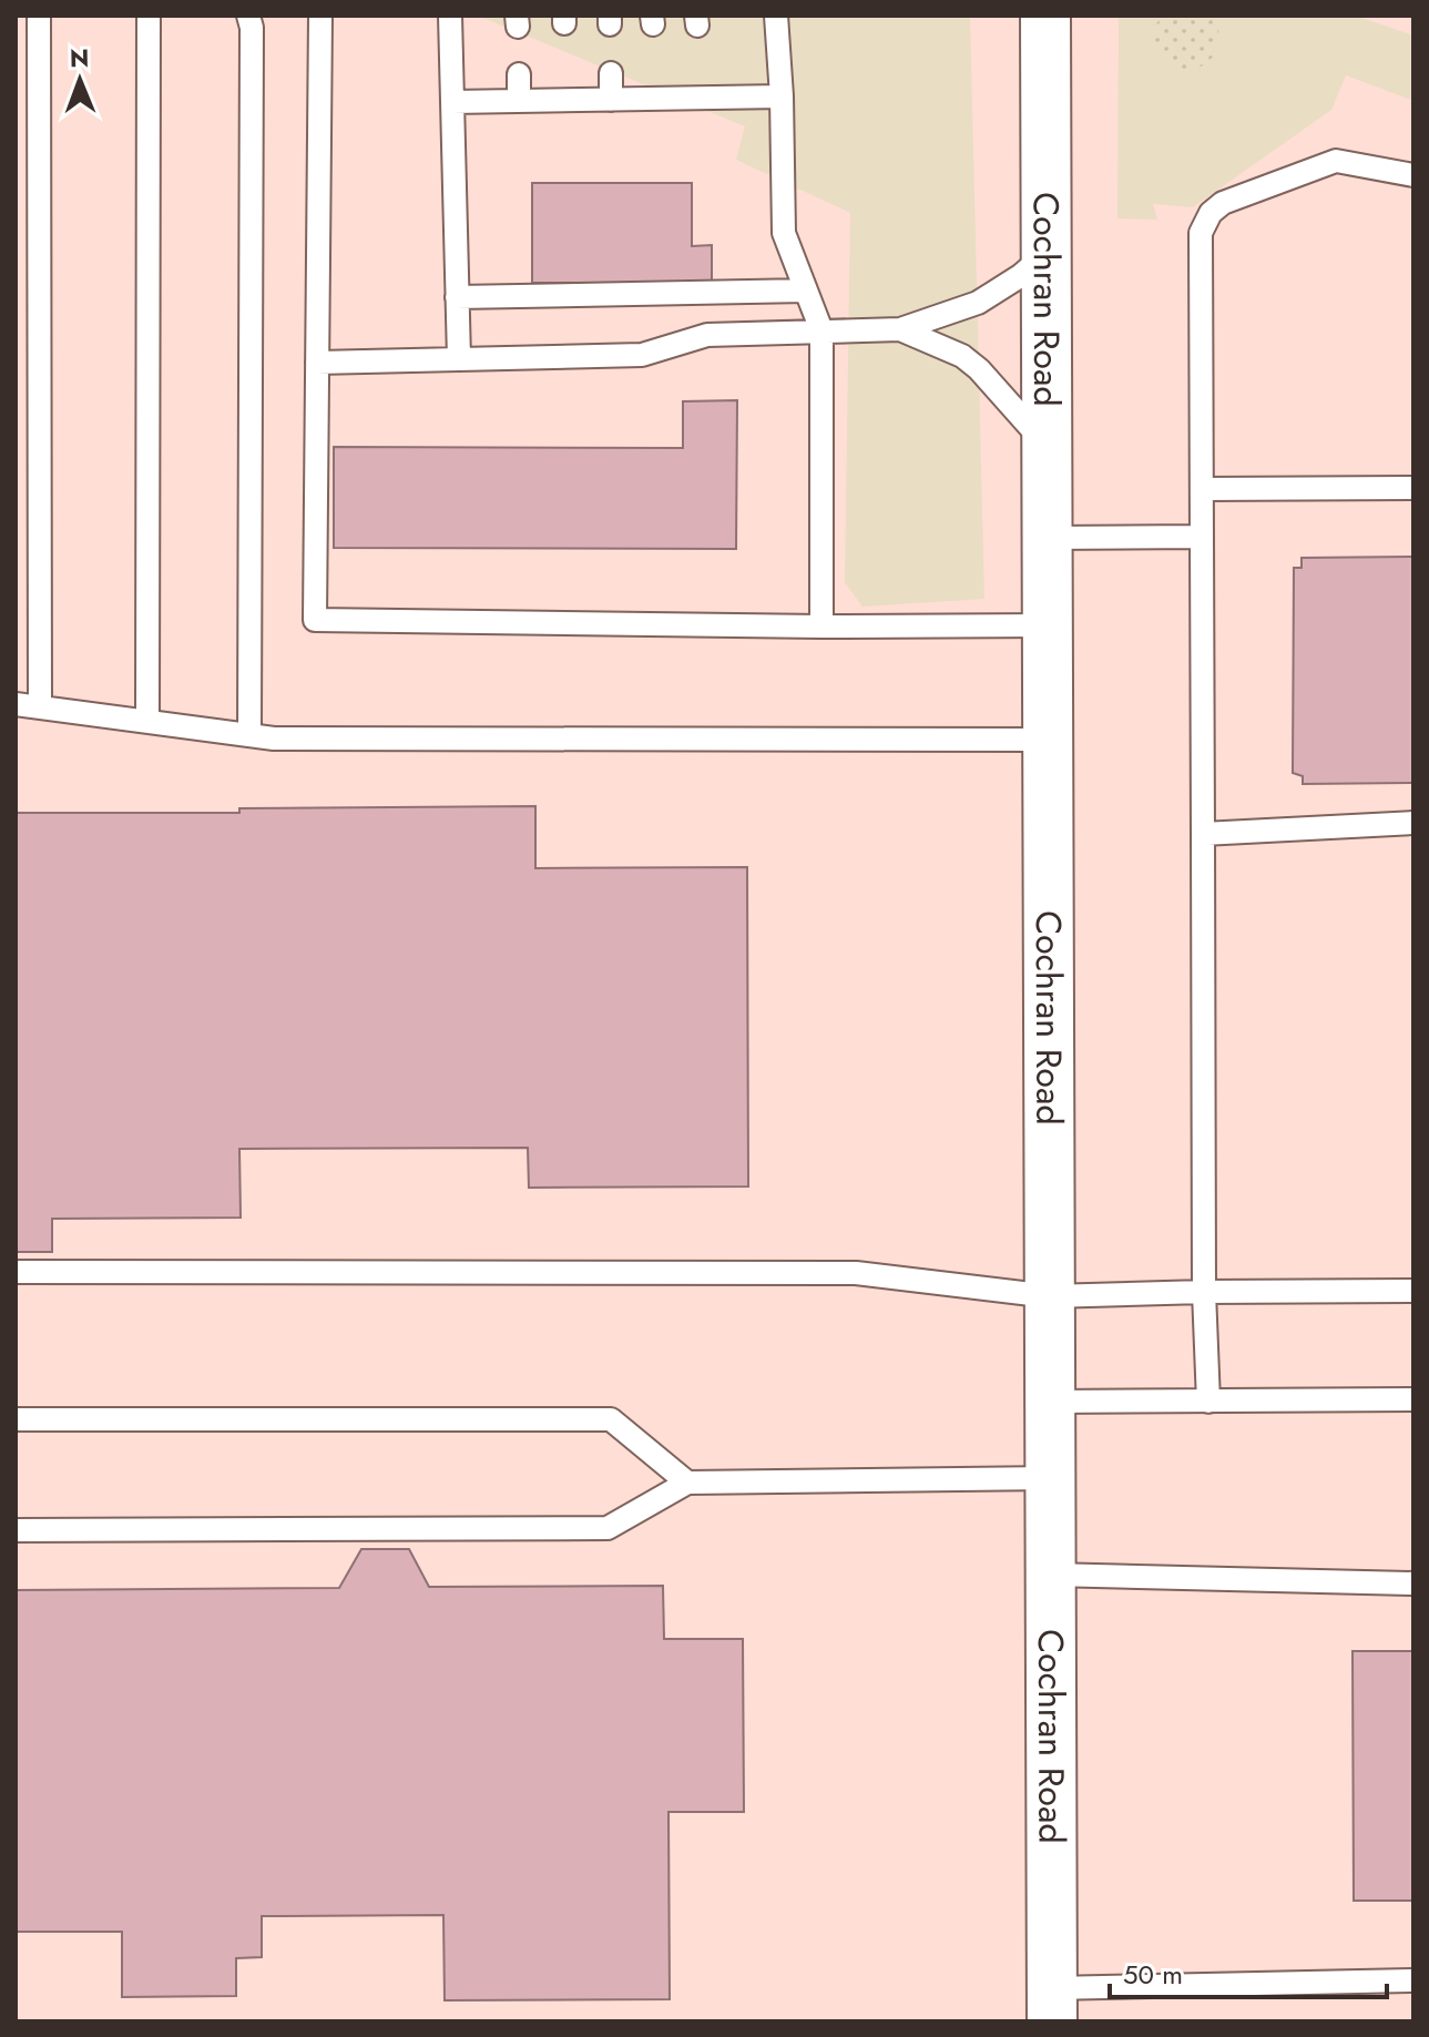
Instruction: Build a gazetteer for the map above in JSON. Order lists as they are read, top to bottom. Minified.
{"streets":{"street":["Cochran Road"]},"scale_bar":"50 m","north":"top"}
